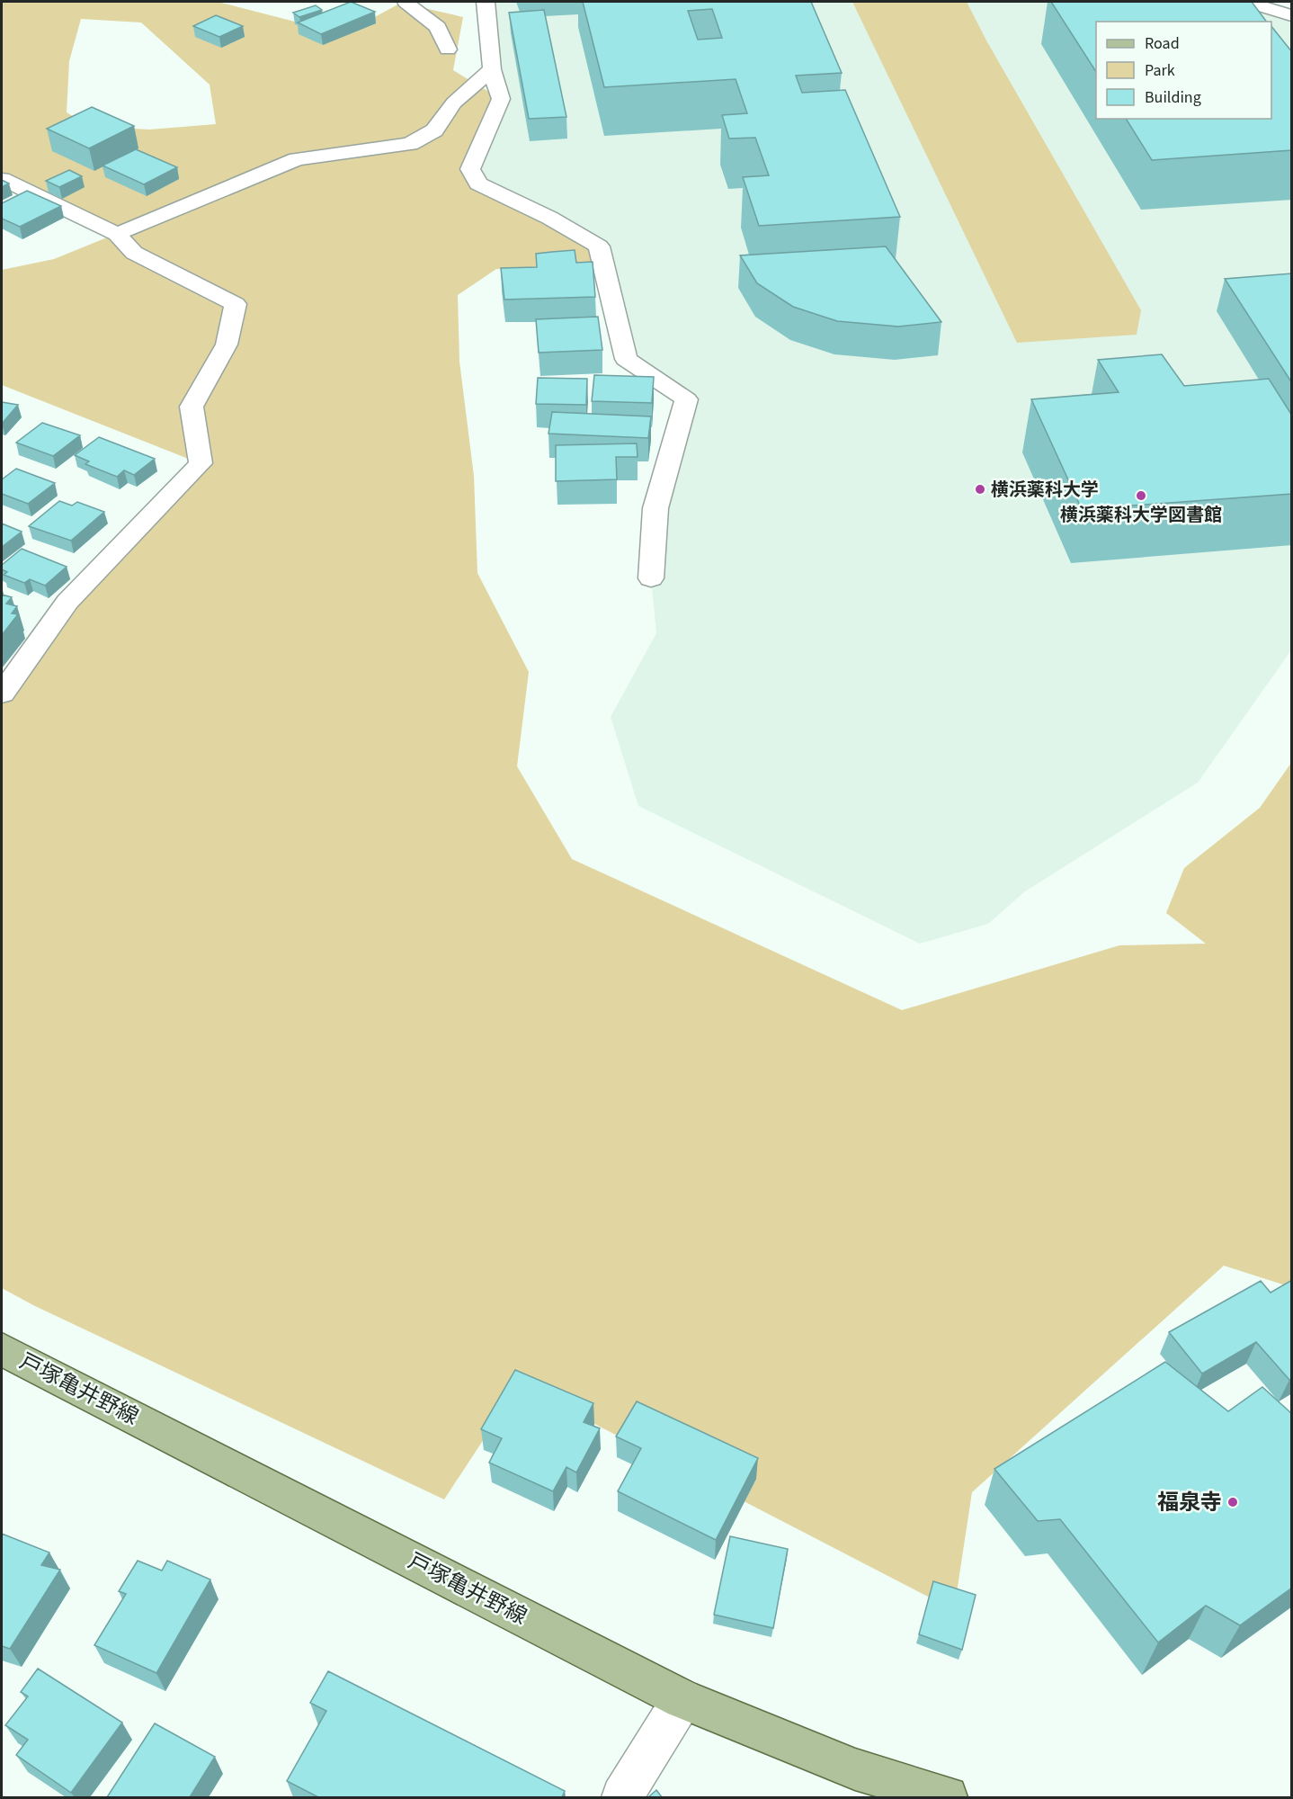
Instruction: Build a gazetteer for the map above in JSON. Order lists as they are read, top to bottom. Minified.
{"streets":{"main road":["戸塚亀井野線"]},"places":["横浜薬科大学","横浜薬科大学図書館","福泉寺"],"legend":["Road","Park","Building"]}
